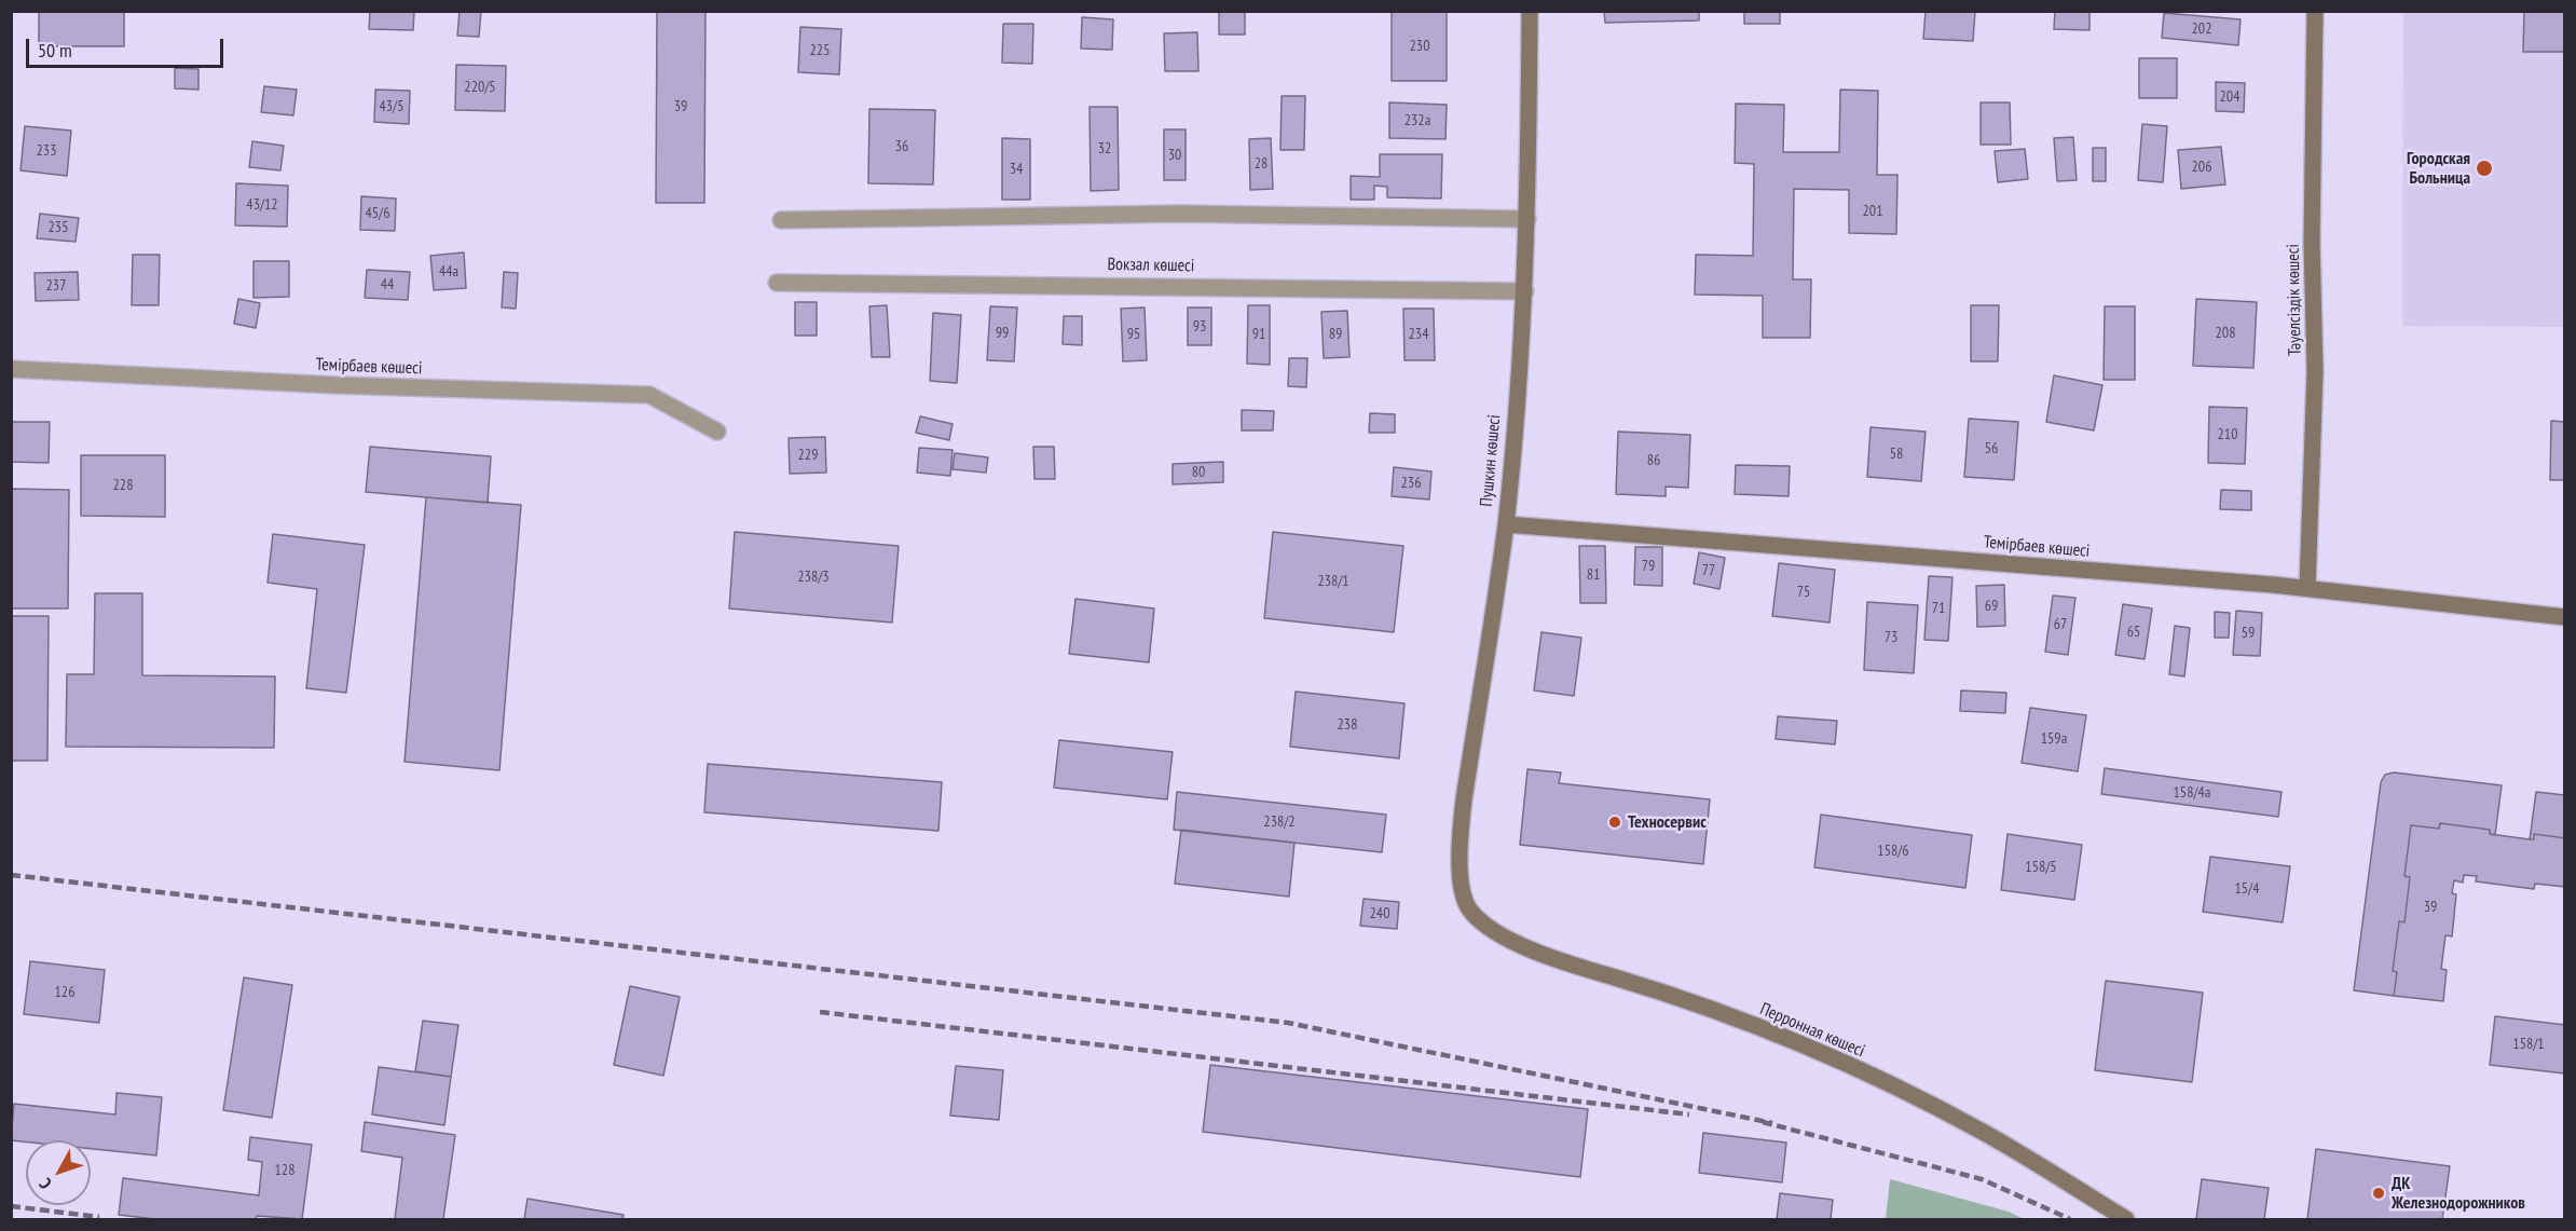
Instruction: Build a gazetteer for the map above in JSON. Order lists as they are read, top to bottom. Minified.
{"streets":{"street":["Вокзал көшесі","Тәуелсіздік көшесі","Темірбаев көшесі","Пушкин көшесі","Перронная көшесі"]},"crossings":[["Вокзал көшесі","Пушкин көшесі"],["Тәуелсіздік көшесі","Темірбаев көшесі"],["Темірбаев көшесі","Пушкин көшесі"],["Пушкин көшесі","Перронная көшесі"]],"places":["Городская Больница","Техносервис","ДК Железнодорожников"],"house_numbers":["202","230","225","220/5","204","43/5","39","232а","36","32","233","30","28","206","34","43/12","201","45/6","235","44а","44","237","93","99","208","95","91","89","234","210","56","58","229","86","80","236","228","79","77","81","238/3","238/1","75","69","71","67","65","59","73","238","159а","158/4а","238/2","158/6","158/5","15/4","39","240","126","158/1","128"],"scale_bar":"50 m","north":"bottom left"}
